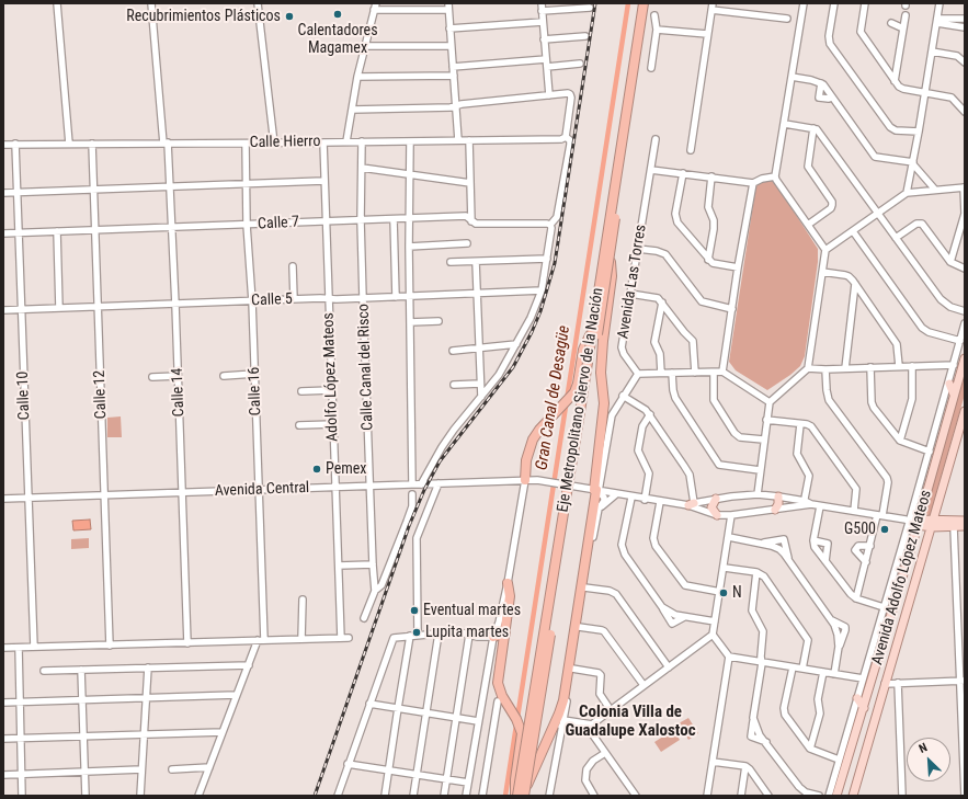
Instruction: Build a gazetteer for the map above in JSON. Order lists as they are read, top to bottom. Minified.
{"streets":{"highway":["Eje Metropolitano Siervo de la Nación"],"main road":["Avenida Adolfo López Mateos"],"street":["Calle Hierro","Calle 7","Avenida Las Torres","Calle 5","Calle Canal del Risco","Adolfo López Mateos","Calle 16","Calle 14","Calle 12","Calle 10","Avenida Central"]},"crossings":[["Calle Hierro","Calle Canal del Risco"],["Calle Hierro","Adolfo López Mateos"],["Calle Hierro","Calle 16"],["Calle Hierro","Calle 14"],["Calle Hierro","Calle 12"],["Calle Hierro","Calle 10"],["Calle 7","Calle Canal del Risco"],["Calle 7","Adolfo López Mateos"],["Calle 7","Calle 16"],["Calle 7","Calle 14"],["Calle 7","Calle 12"],["Calle 7","Calle 10"],["Calle 5","Calle Canal del Risco"],["Calle 5","Adolfo López Mateos"],["Calle 5","Calle 16"],["Calle 5","Calle 14"],["Calle 5","Calle 12"],["Calle 5","Calle 10"],["Calle Canal del Risco","Avenida Central"],["Adolfo López Mateos","Avenida Central"],["Calle 16","Avenida Central"],["Calle 14","Avenida Central"],["Calle 12","Avenida Central"],["Calle 10","Avenida Central"]],"districts":["Colonia Villa de Guadalupe Xalostoc"],"water":["Gran Canal de Desagüe"],"places":["Calentadores Magamex","Recubrimientos Plásticos","Pemex","G500","N","Eventual martes","Lupita martes"],"north":"top left"}
